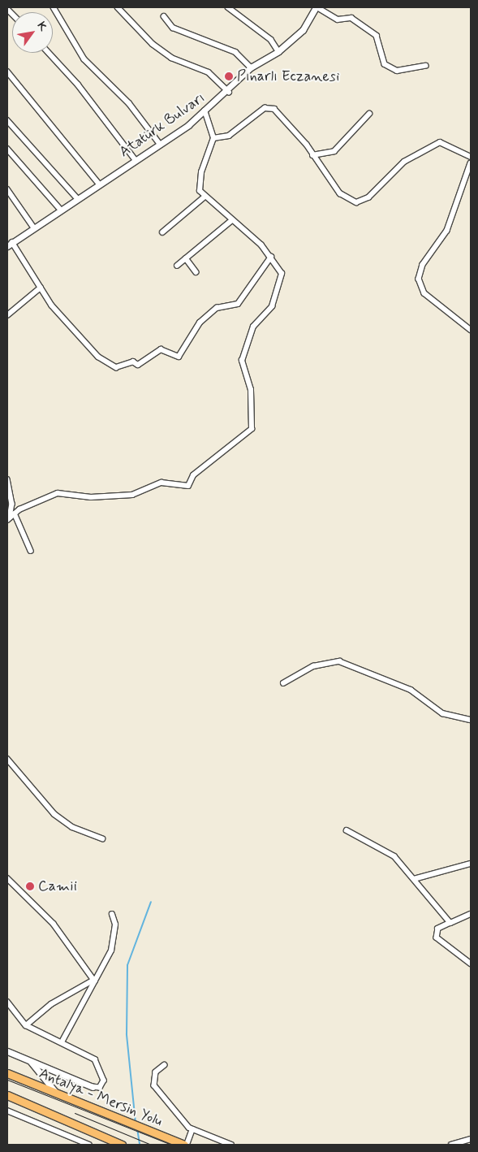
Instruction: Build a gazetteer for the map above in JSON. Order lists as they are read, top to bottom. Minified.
{"streets":{"highway":["Antalya - Mersin Yolu"],"street":["Atatürk Bulvarı"]},"places":["Pınarlı Eczanesi","Camii"],"north":"top right"}
